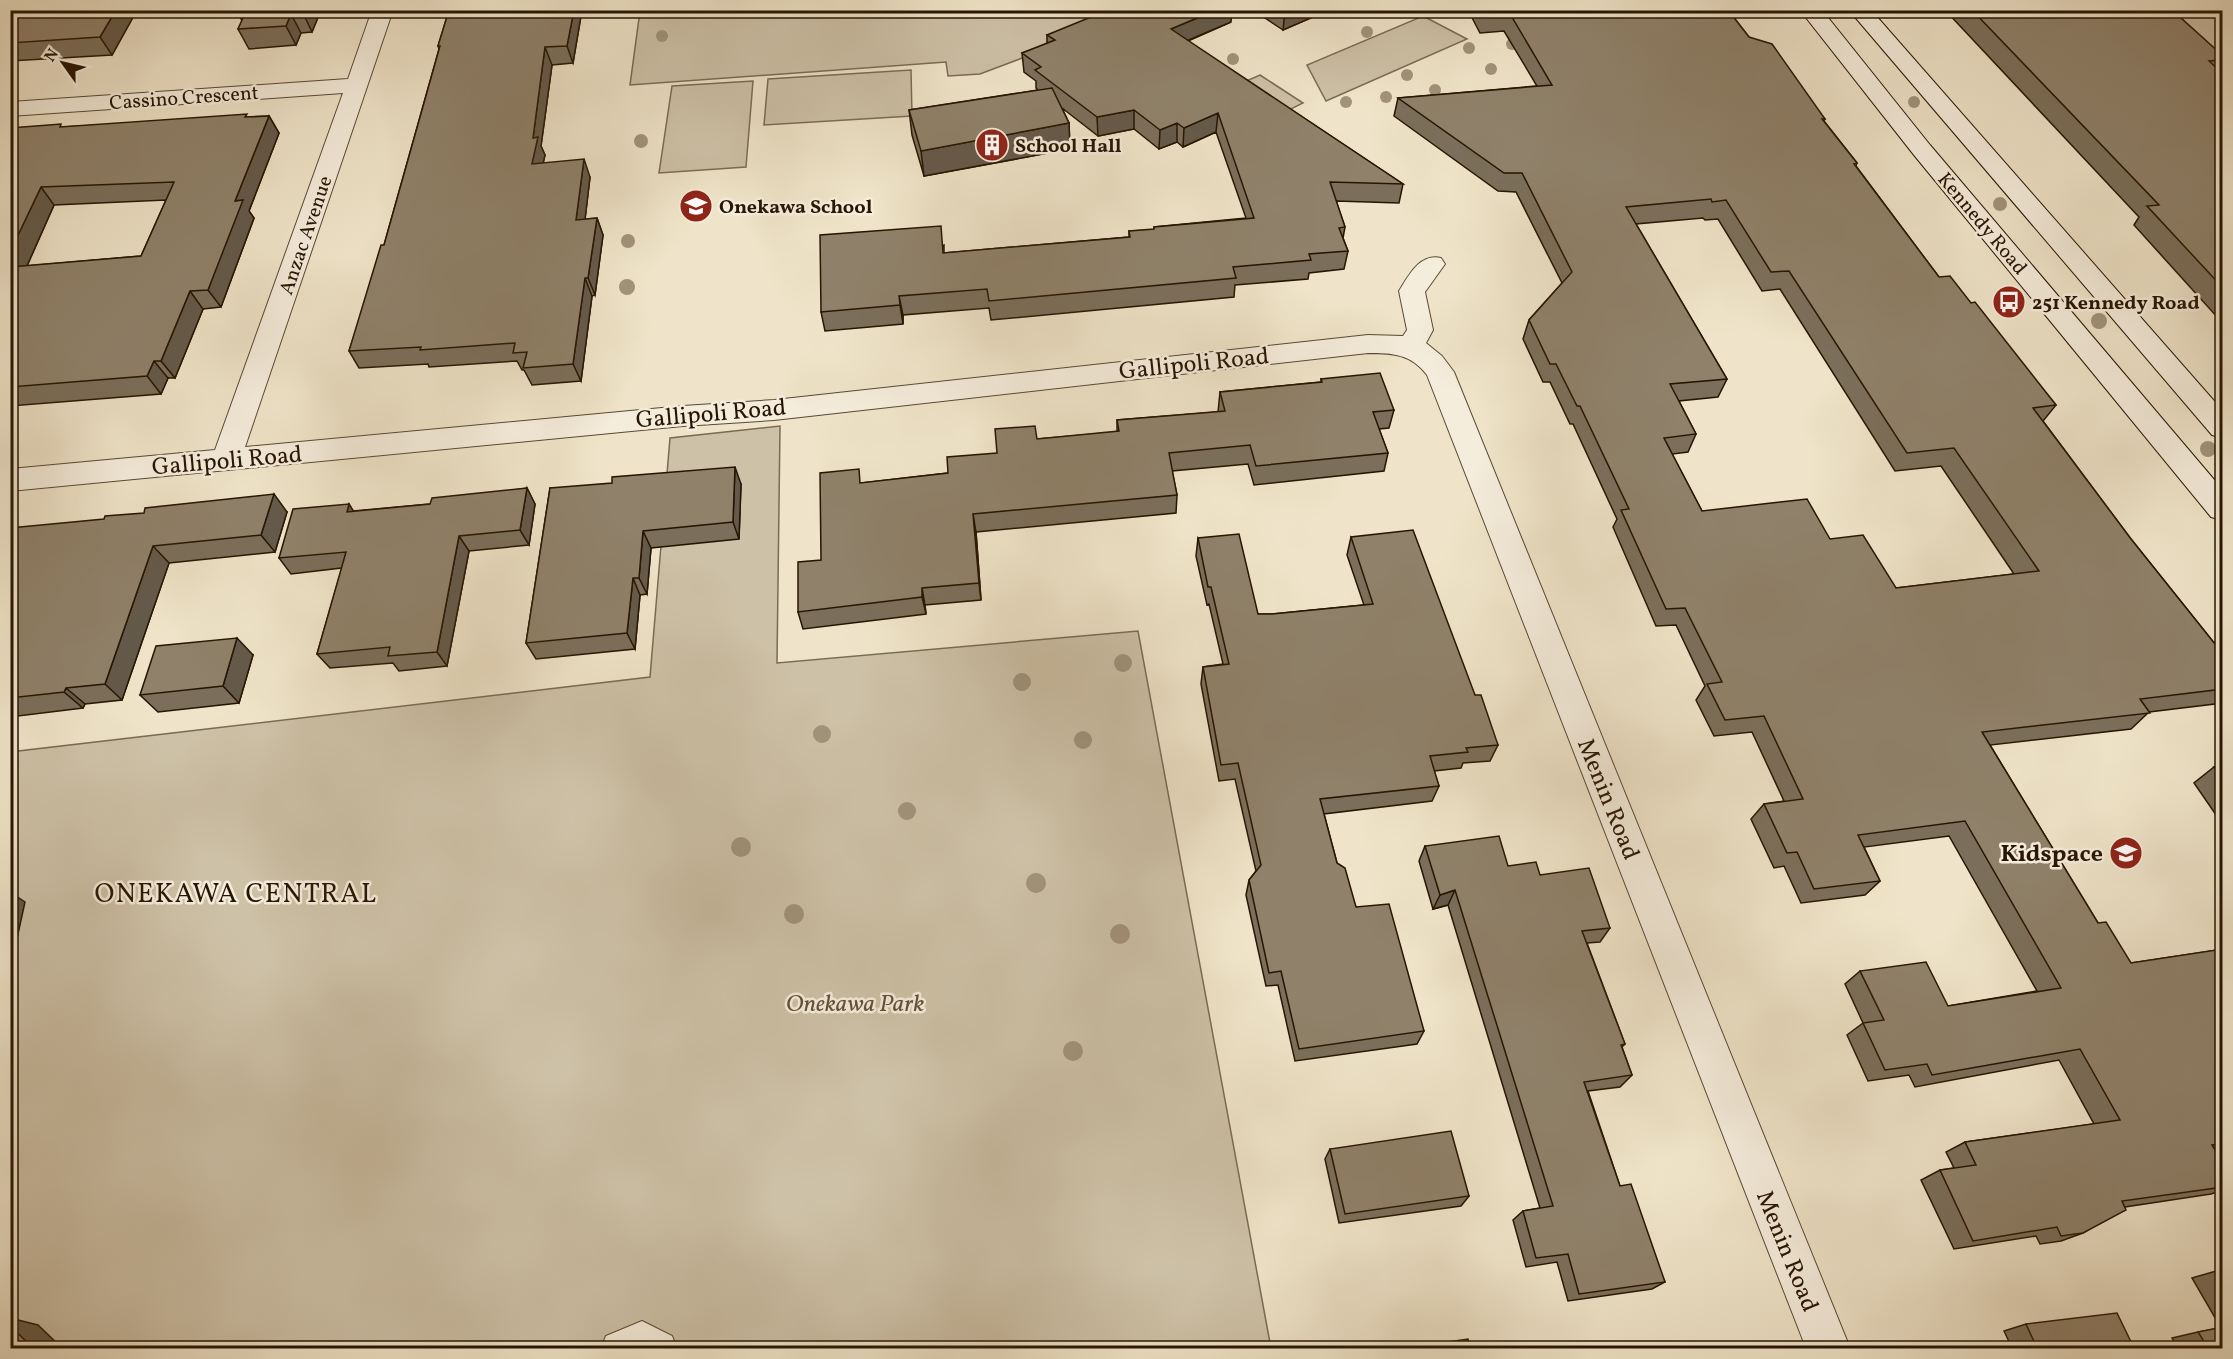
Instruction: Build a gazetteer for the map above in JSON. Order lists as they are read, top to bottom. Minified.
{"streets":{"street":["Cassino Crescent","Kennedy Road","Anzac Avenue","Gallipoli Road","Menin Road"]},"crossings":[["Cassino Crescent","Anzac Avenue"],["Anzac Avenue","Gallipoli Road"],["Gallipoli Road","Menin Road"]],"districts":["ONEKAWA CENTRAL"],"parks":["Onekawa Park"],"places":{"building":["School Hall"],"school or university":["Onekawa School","Kidspace"],"bus stop":["251 Kennedy Road"]},"north":"top left"}
